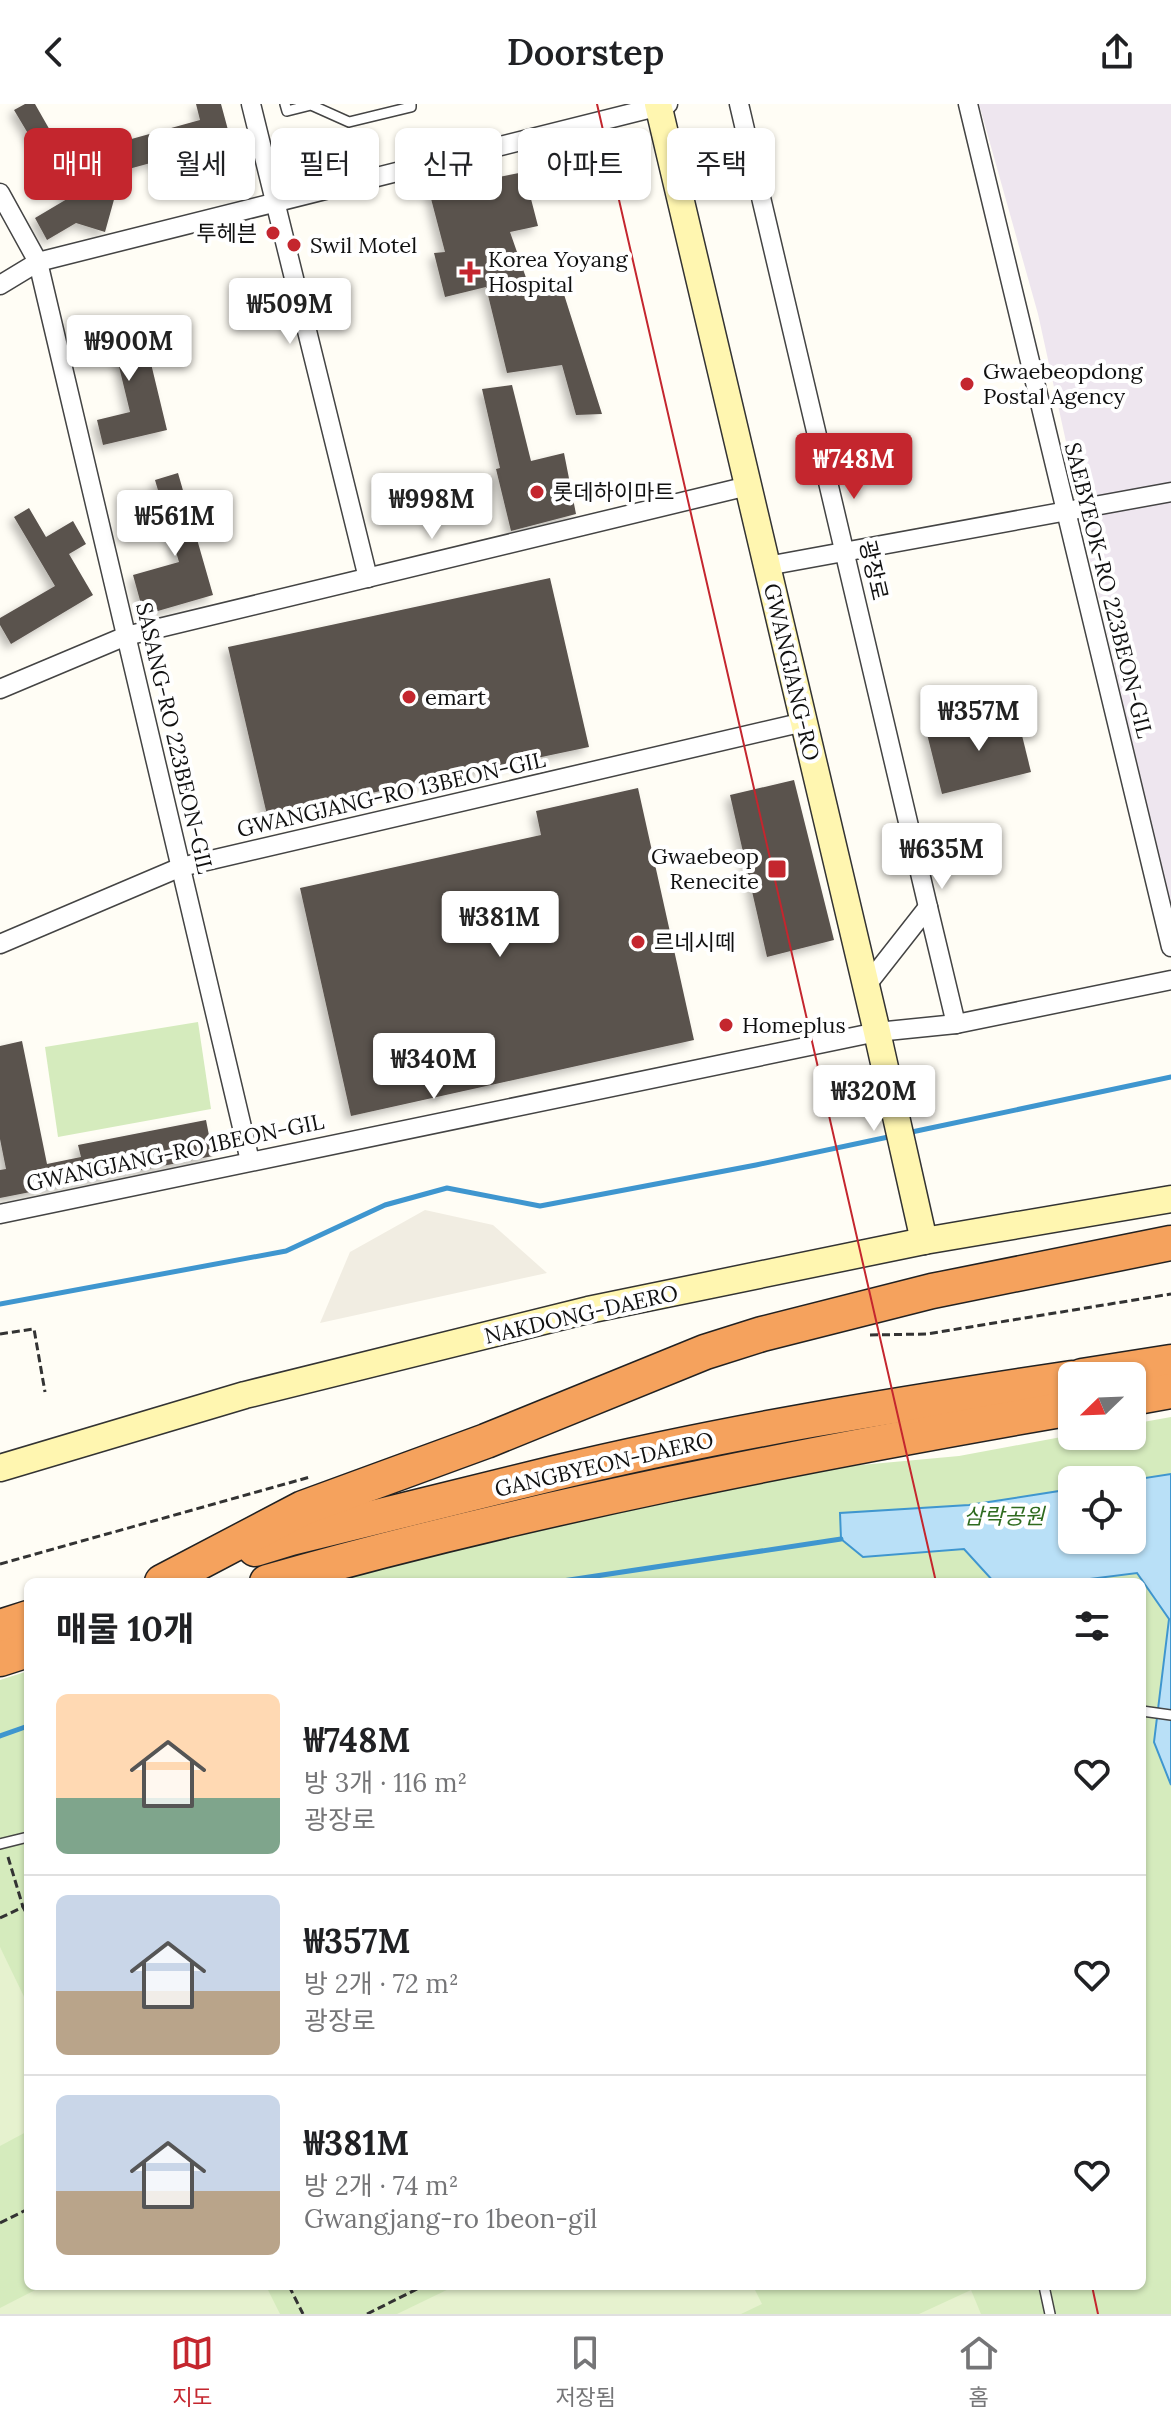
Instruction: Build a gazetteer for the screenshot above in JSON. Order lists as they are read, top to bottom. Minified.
{"streets":{"highway":["GANGBYEON-DAERO"],"main road":["GWANGJANG-RO","NAKDONG-DAERO"],"street":["광장로","SAEBYEOK-RO 223BEON-GIL","SASANG-RO 223BEON-GIL","GWANGJANG-RO 13BEON-GIL","GWANGJANG-RO 1BEON-GIL"]},"crossings":[["광장로","GWANGJANG-RO 1BEON-GIL"],["GWANGJANG-RO","GWANGJANG-RO 13BEON-GIL"],["GWANGJANG-RO","GWANGJANG-RO 1BEON-GIL"],["GWANGJANG-RO","NAKDONG-DAERO"],["SASANG-RO 223BEON-GIL","GWANGJANG-RO 13BEON-GIL"],["SASANG-RO 223BEON-GIL","GWANGJANG-RO 1BEON-GIL"]],"parks":["삼락공원"],"places":{"other":["투헤븐","Swil Motel","Gwaebeopdong Postal Agency","롯데하이마트","emart","르네시떼","Homeplus"],"health":["Korea Yoyang Hospital"],"transit":["Gwaebeop Renecite"]},"north":"bottom left","page":{"header":"Doorstep","chip":["매매","월세","필터","신규","아파트","주택"],"price":["₩509M","₩900M","₩748M","₩998M","₩561M","₩357M","₩635M","₩381M","₩340M","₩320M"],"heading":"매물 10개","list":[{"name":"₩748M","note":"방 3개 · 116 m² · 광장로"},{"name":"₩357M","note":"방 2개 · 72 m² · 광장로"},{"name":"₩381M","note":"방 2개 · 74 m² · Gwangjang-ro 1beon-gil"}],"tabs":["지도","저장됨","홈"]}}
